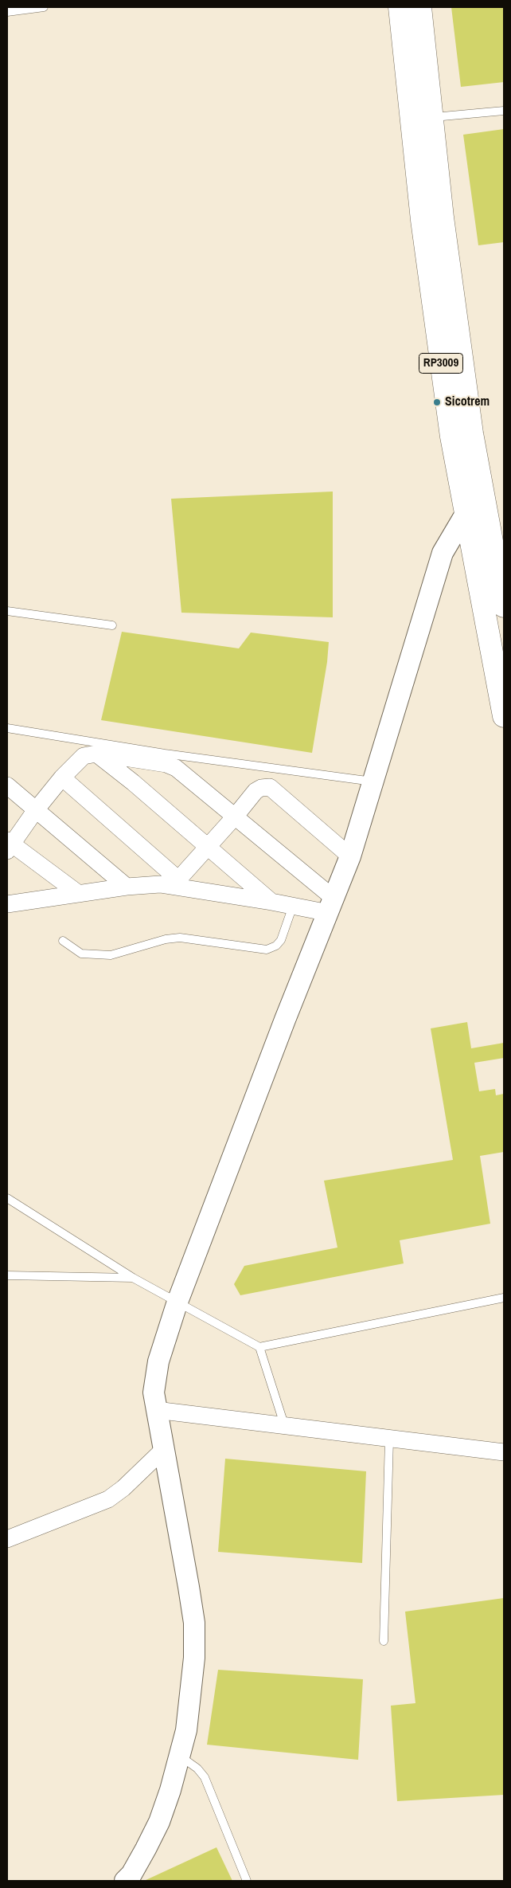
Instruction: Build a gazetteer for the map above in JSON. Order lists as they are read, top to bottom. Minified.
{"streets":{"main road":["RP3009"]},"places":["Sicotrem"]}
